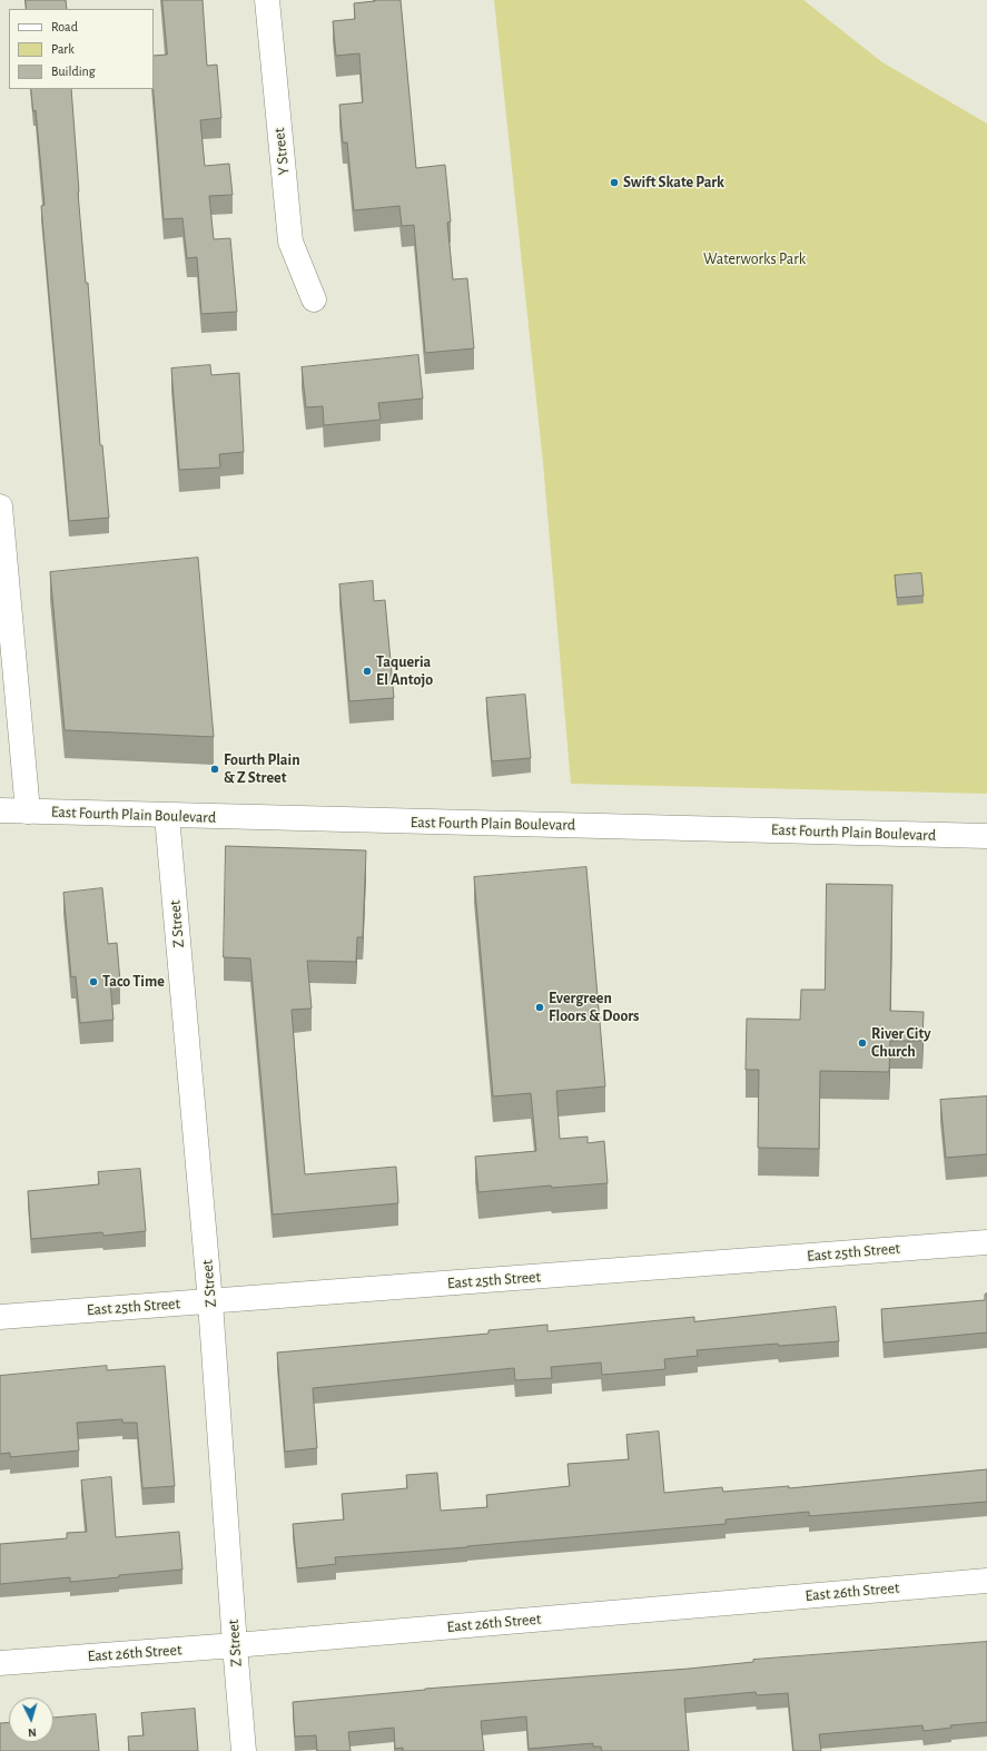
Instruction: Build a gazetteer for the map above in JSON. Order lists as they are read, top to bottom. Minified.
{"streets":{"street":["Y Street","East Fourth Plain Boulevard","Z Street","East 25th Street","East 26th Street"]},"crossings":[["East Fourth Plain Boulevard","Z Street"],["Z Street","East 25th Street"],["Z Street","East 26th Street"]],"parks":["Waterworks Park"],"places":["Swift Skate Park","Taqueria El Antojo","Fourth Plain & Z Street","Taco Time","Evergreen Floors & Doors","River City Church"],"legend":["Road","Park","Building"],"north":"bottom"}
